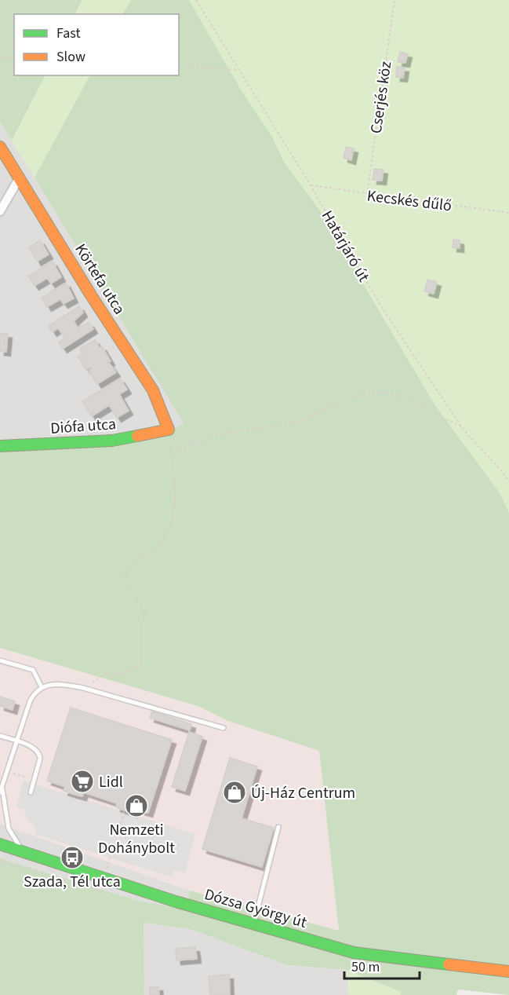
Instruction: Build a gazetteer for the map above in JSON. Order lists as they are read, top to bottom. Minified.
{"streets":{"main road":["Körtefa utca","Diófa utca","Dózsa György út"],"path":["Cserjés köz","Kecskés dűlő","Határjáró út"]},"crossings":[["Cserjés köz","Kecskés dűlő"],["Kecskés dűlő","Határjáró út"],["Körtefa utca","Diófa utca"]],"places":{"supermarket":["Lidl"],"shop":["Új-Ház Centrum","Nemzeti Dohánybolt"],"bus stop":["Szada, Tél utca"]},"legend":["Fast","Slow"],"scale_bar":"50 m"}
